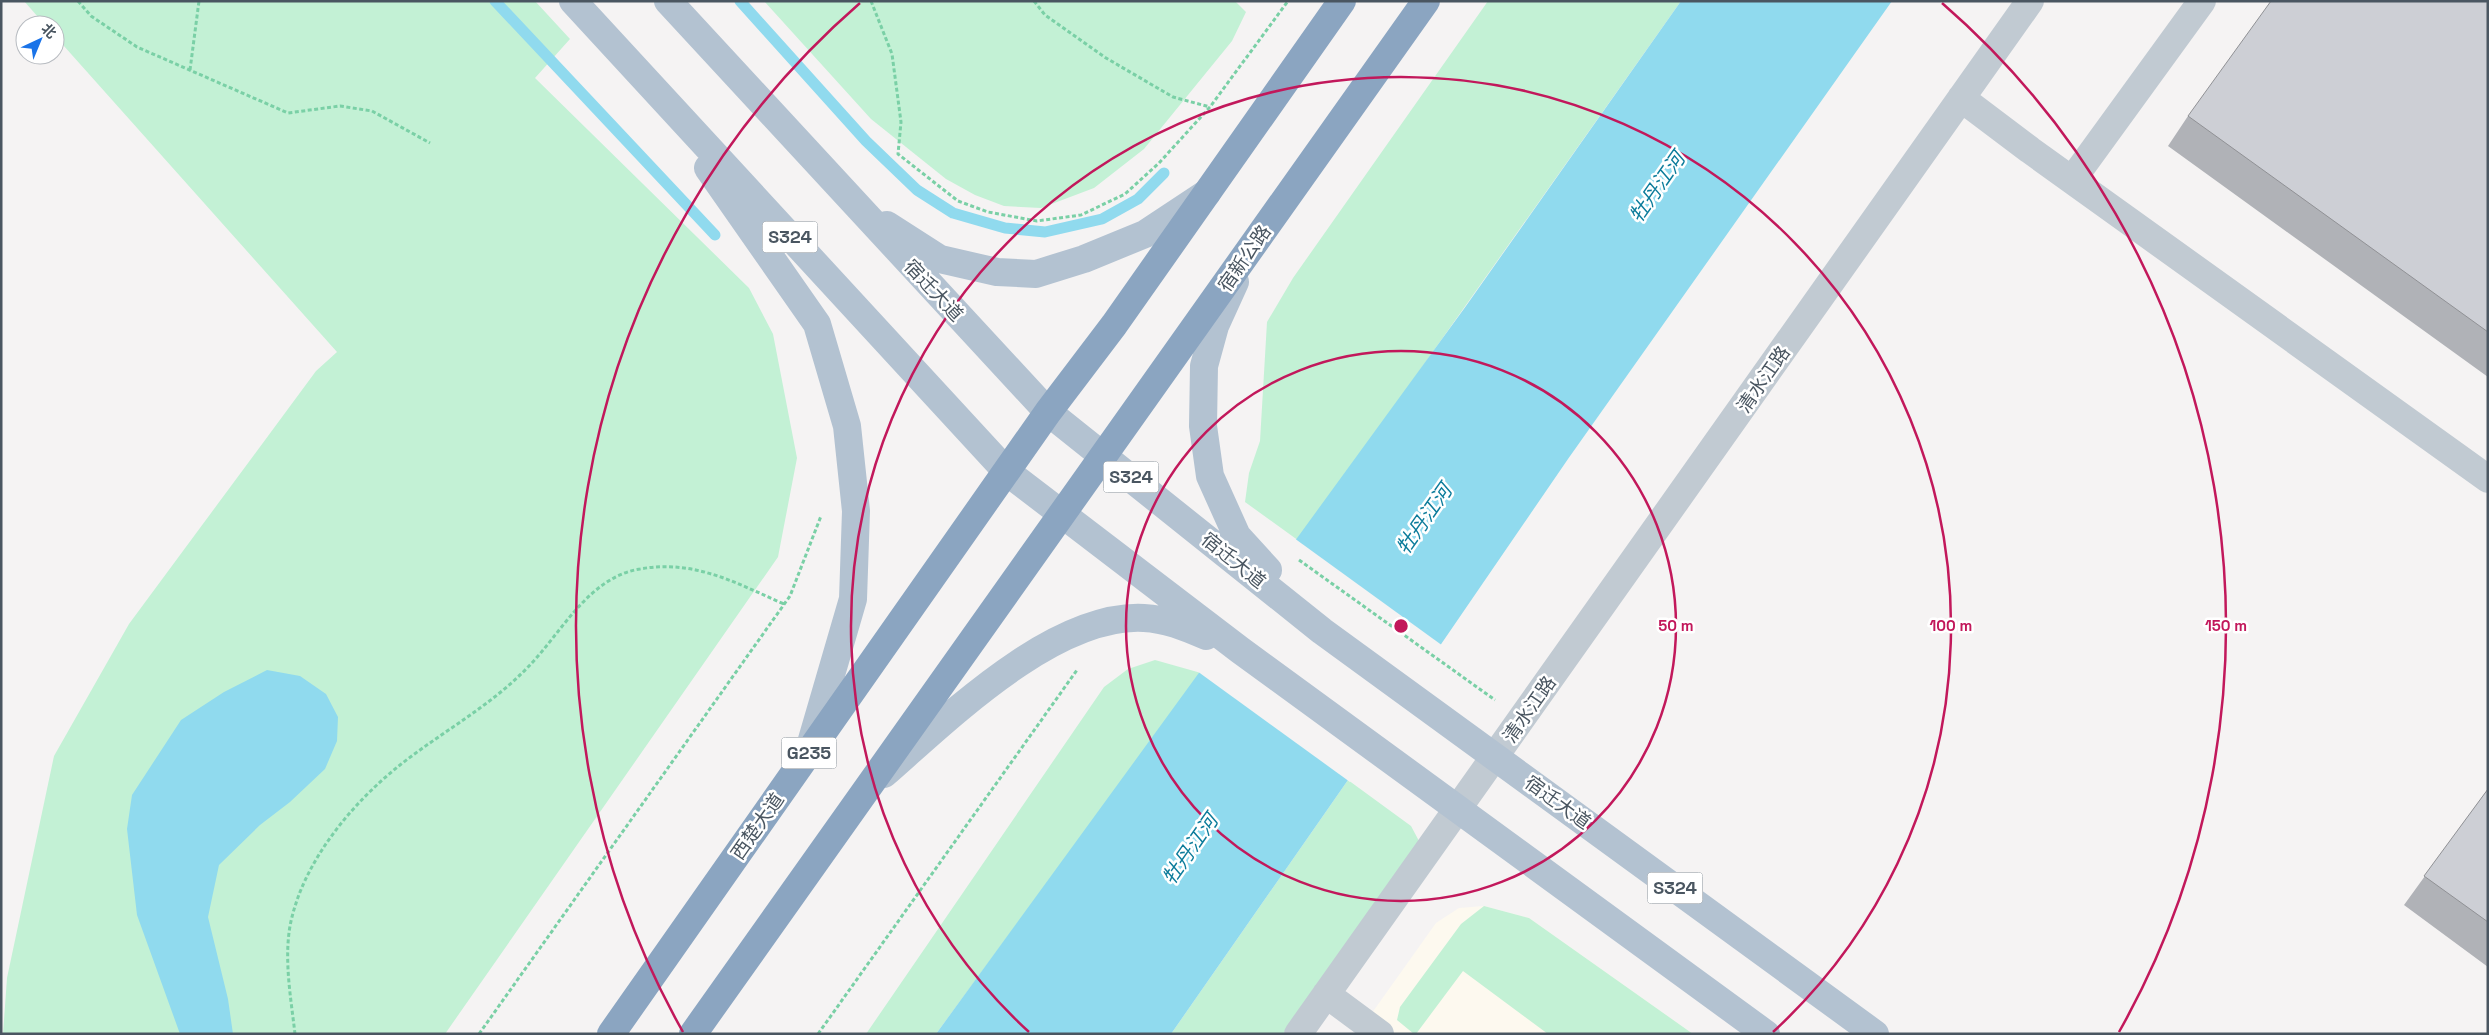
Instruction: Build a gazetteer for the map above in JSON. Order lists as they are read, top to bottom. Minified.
{"streets":{"highway":["宿新公路","G235","西楚大道"],"main road":["S324","宿迁大道"],"street":["清水江路"]},"crossings":[["S324","宿新公路"],["S324","清水江路"],["S324","西楚大道"],["宿新公路","宿迁大道"],["宿迁大道","清水江路"]],"water":["牡丹江河"],"north":"top right","rings":["50 m","100 m","150 m"]}
